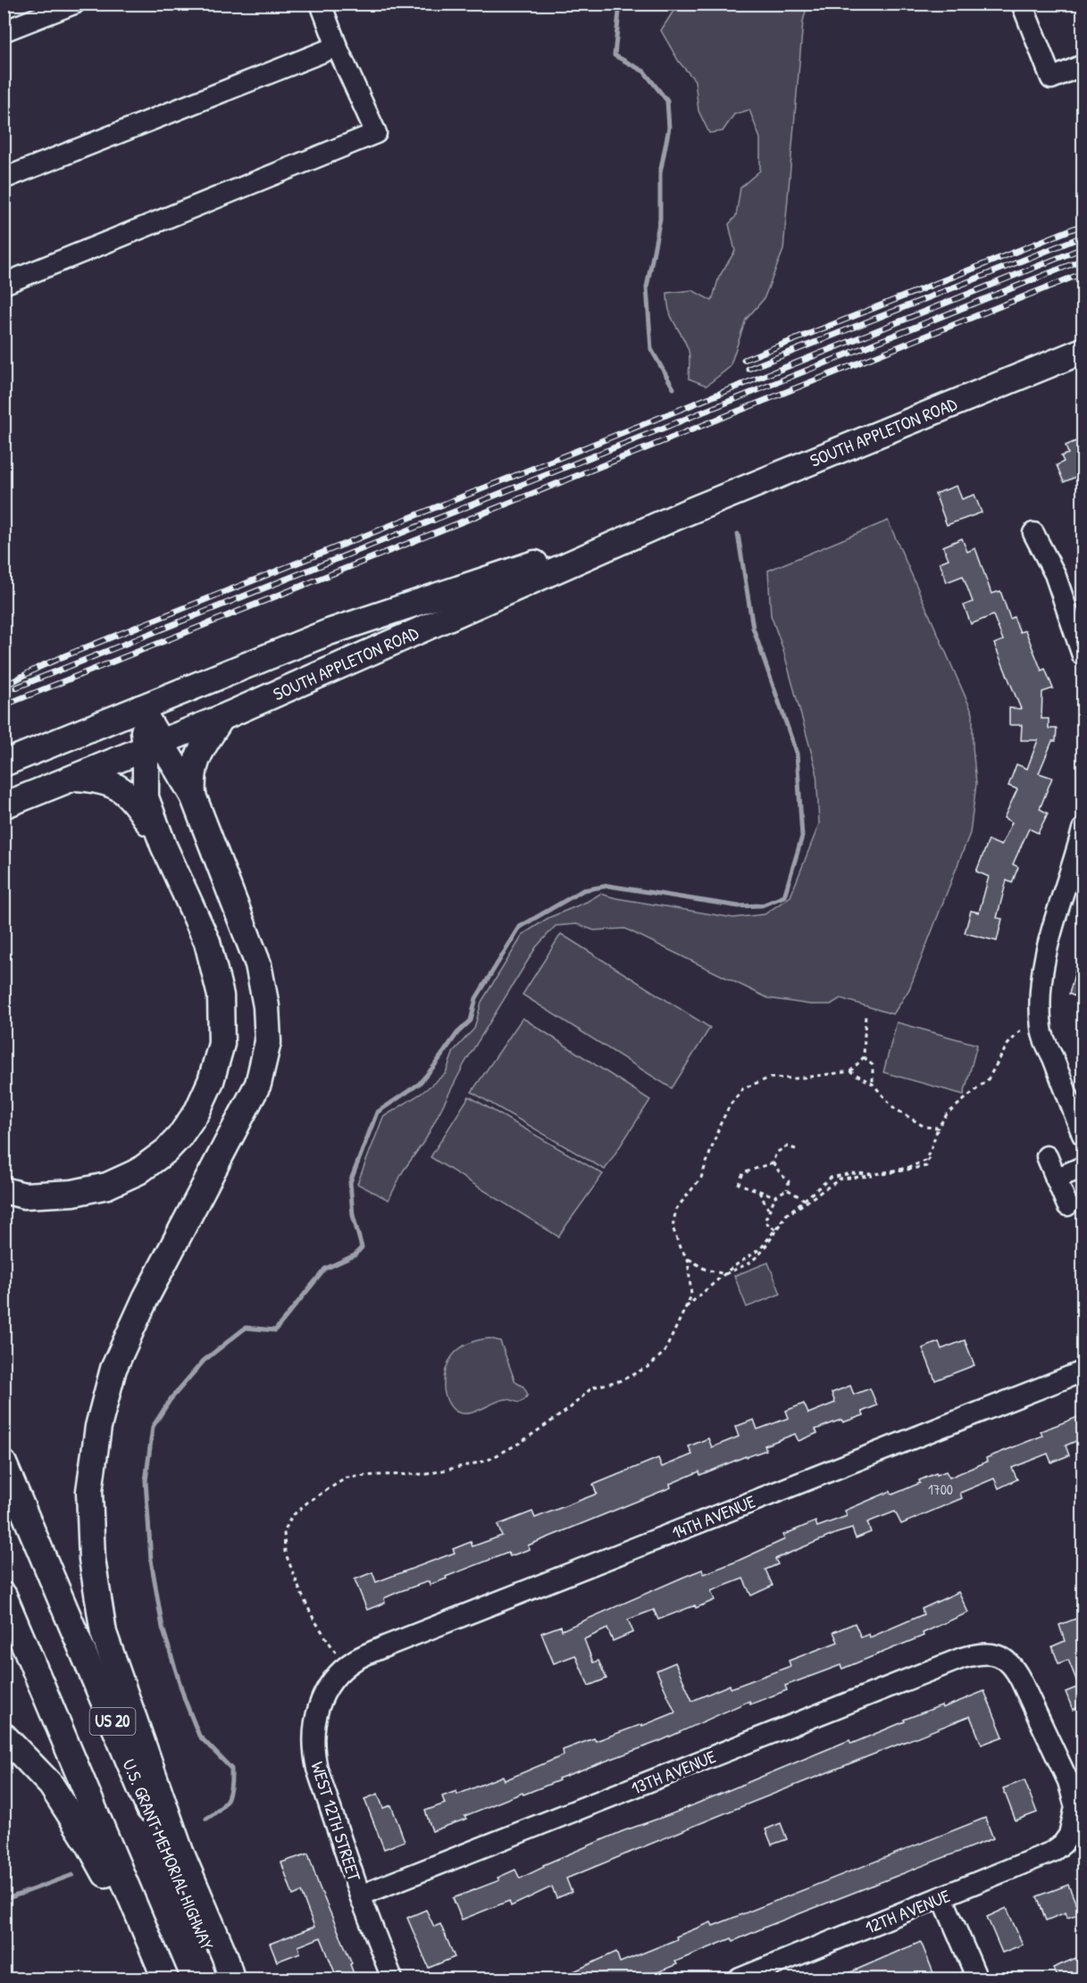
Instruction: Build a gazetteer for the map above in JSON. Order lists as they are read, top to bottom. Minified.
{"streets":{"main road":["SOUTH APPLETON ROAD","US 20","U.S. GRANT MEMORIAL HIGHWAY"],"street":["14TH AVENUE","13TH AVENUE","WEST 12TH STREET","12TH AVENUE"]},"crossings":[["14TH AVENUE","WEST 12TH STREET"],["13TH AVENUE","WEST 12TH STREET"],["13TH AVENUE","12TH AVENUE"]],"house_numbers":["1700"]}
